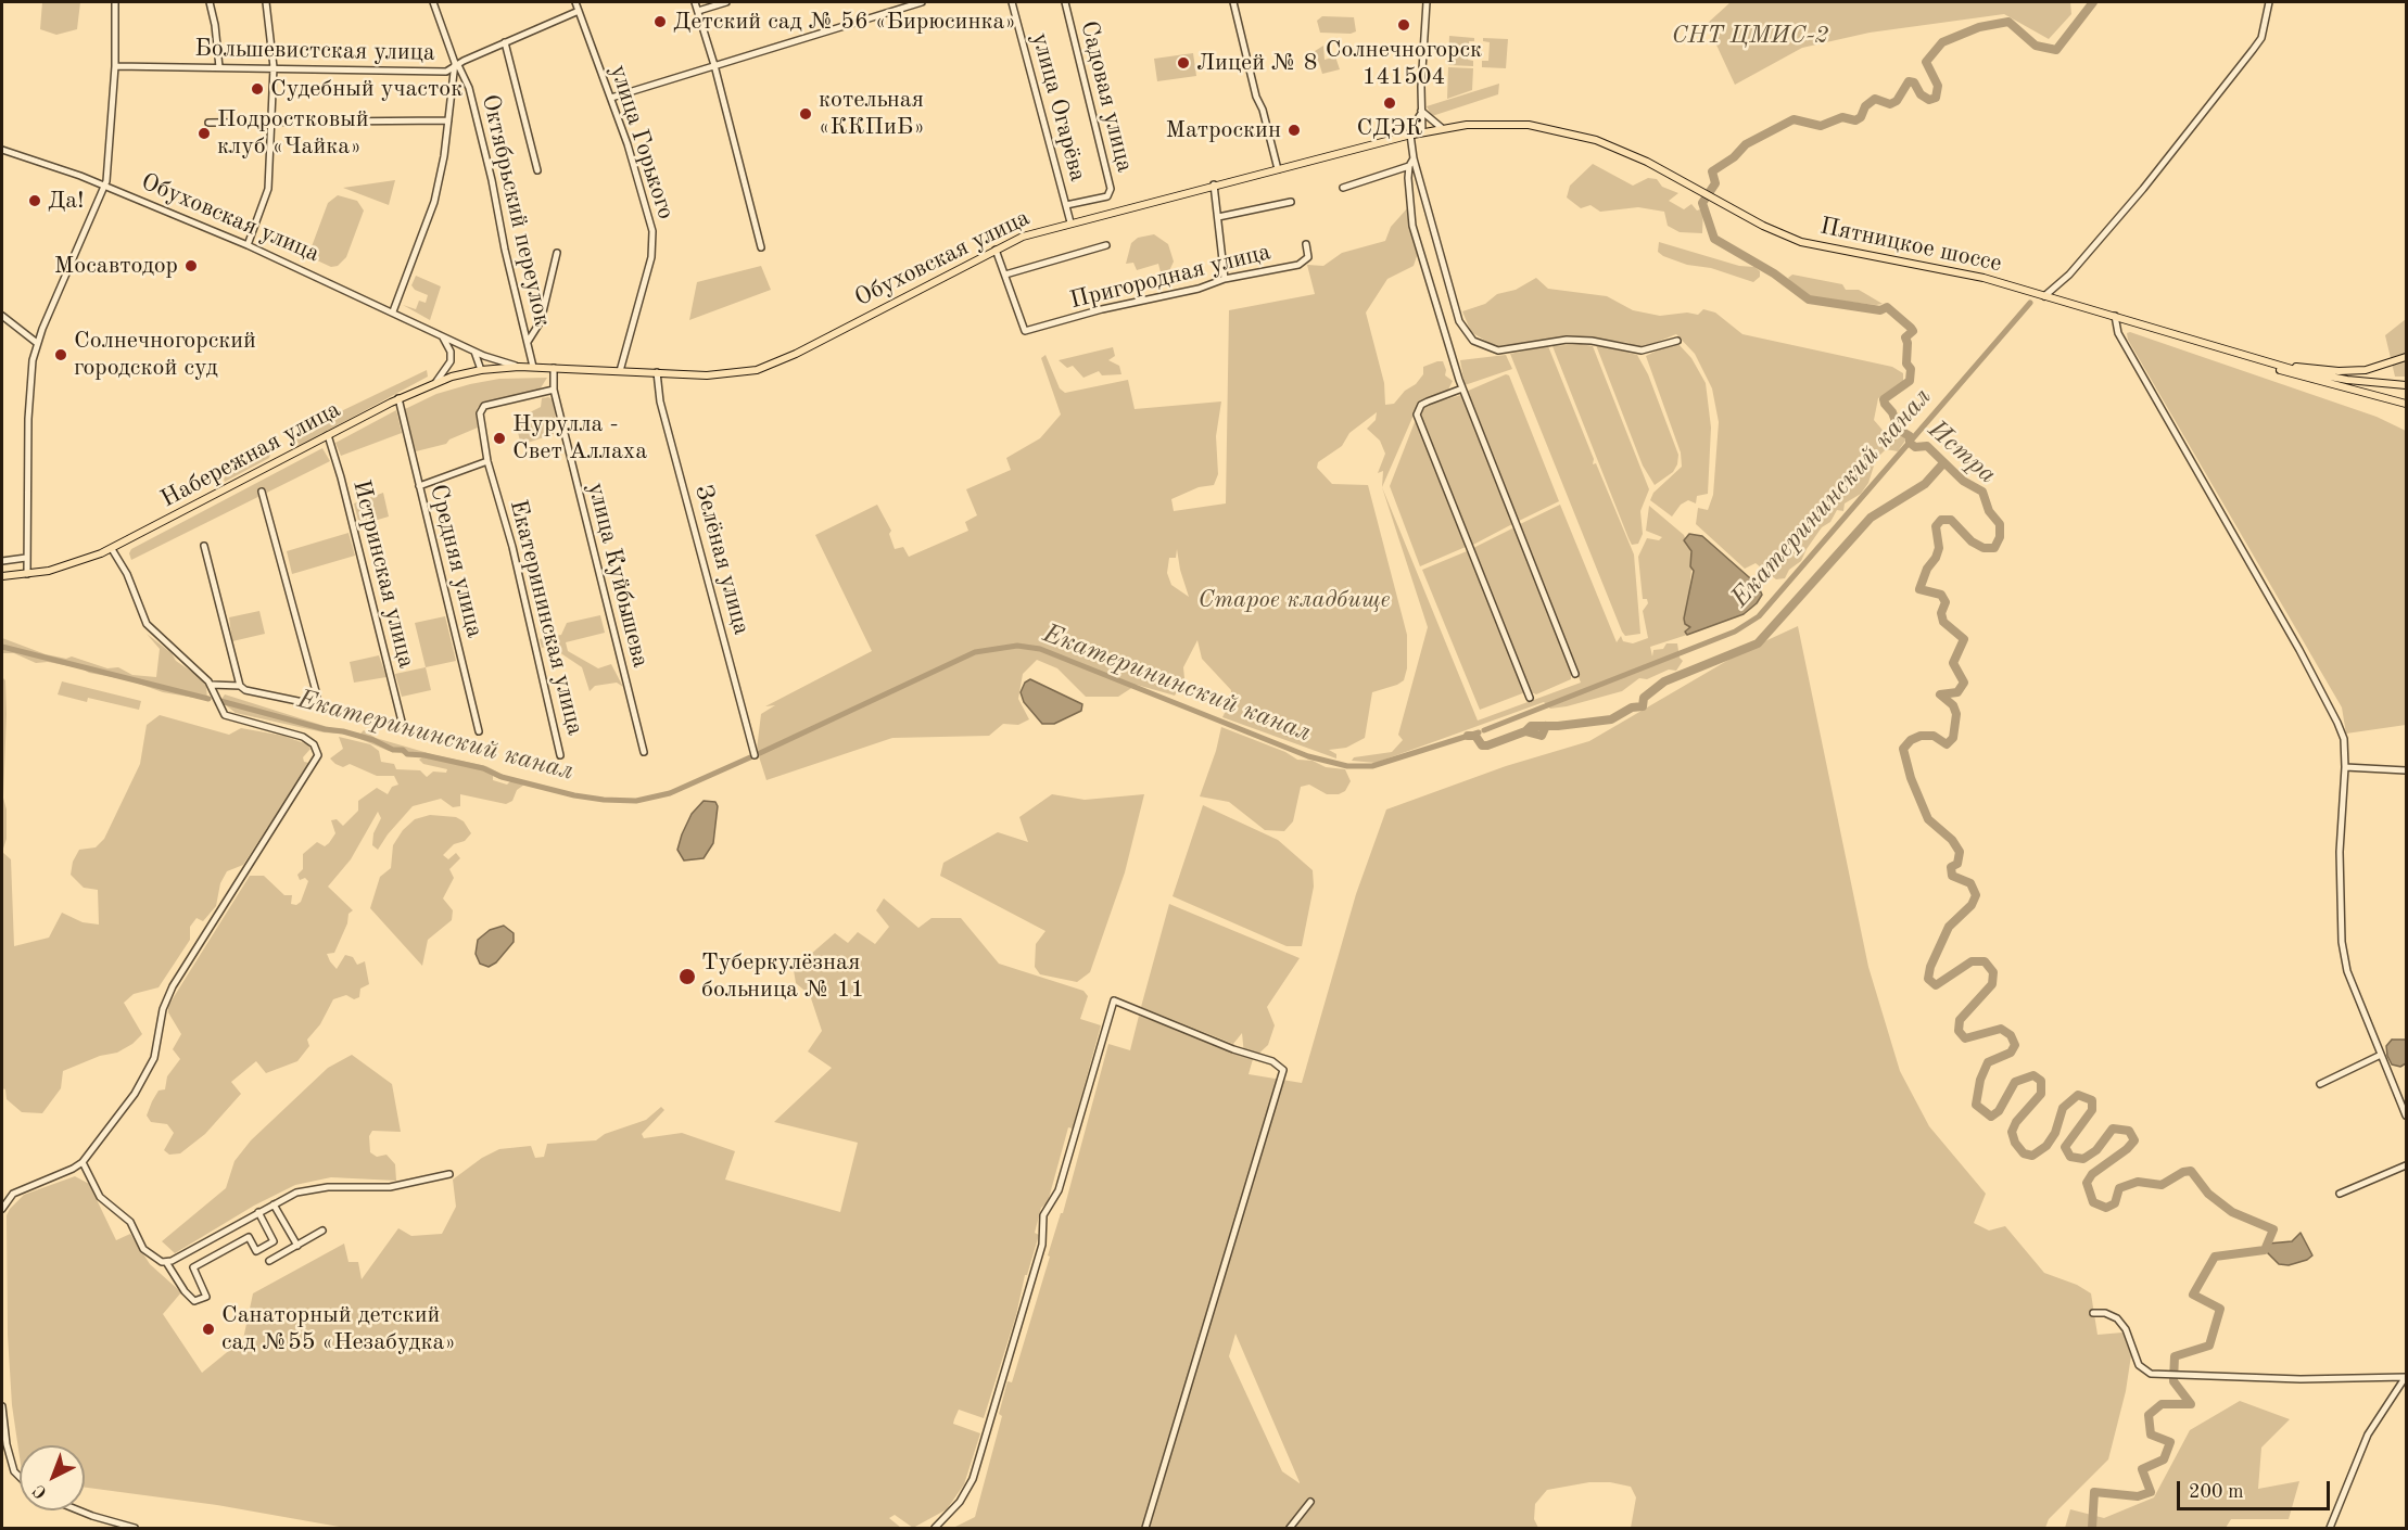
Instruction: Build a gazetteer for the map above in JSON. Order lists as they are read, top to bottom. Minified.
{"streets":{"main road":["Обуховская улица","Пятницкое шоссе","Набережная улица"],"street":["Большевистская улица","Садовая улица","улица Огарёва","улица Горького","Октябрьский переулок","Пригородная улица","Зелёная улица","Средняя улица","Истринская улица","улица Куйбышева","Екатерининская улица"]},"crossings":[["Большевистская улица","улица Горького"],["Большевистская улица","Октябрьский переулок"],["Садовая улица","улица Огарёва"],["улица Огарёва","Обуховская улица"],["улица Горького","Обуховская улица"],["Октябрьский переулок","Обуховская улица"],["Обуховская улица","Пятницкое шоссе"],["Обуховская улица","Набережная улица"],["Обуховская улица","Зелёная улица"],["Обуховская улица","улица Куйбышева"],["Набережная улица","Средняя улица"],["Набережная улица","Истринская улица"],["улица Куйбышева","Екатерининская улица"]],"water":["Истра","Екатерининский канал"],"parks":["СНТ ЦМИС-2","Старое кладбище"],"places":["Детский сад № 56 «Бирюсинка»","Солнечногорск 141504","Лицей № 8","Судебный участок","СДЭК","котельная «ККПиБ»","Матроскин","Подростковый клуб «Чайка»","Да!","Мосавтодор","Солнечногорский городской суд","Нурулла - Свет Аллаха","Туберкулёзная больница № 11","Санаторный детский сад №55 «Незабудка»"],"scale_bar":"200 m","north":"bottom left"}
